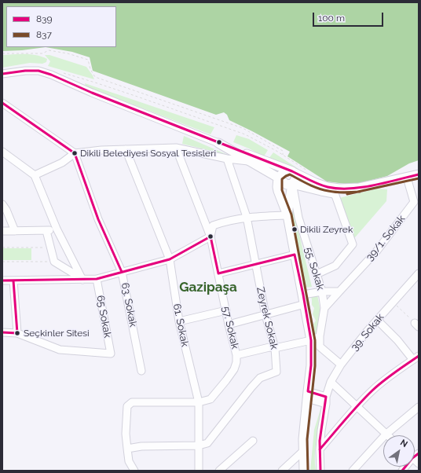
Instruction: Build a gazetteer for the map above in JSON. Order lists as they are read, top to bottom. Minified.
{"streets":{"street":["39/1. Sokak","55. Sokak","63. Sokak","65 Sokak","Zeyrek Sokak","61. Sokak","57. Sokak","39. Sokak"]},"crossings":[["39/1. Sokak","55. Sokak"],["55. Sokak","39. Sokak"],["Zeyrek Sokak","61. Sokak"],["61. Sokak","57. Sokak"]],"districts":["Gazipaşa"],"places":["Dikili Belediyesi Sosyal Tesisleri","Dikili Zeyrek","Seçkinler Sitesi"],"lines":["transit line 839","transit line 837"],"legend":["839","837"],"scale_bar":"100 m","north":"top right"}
